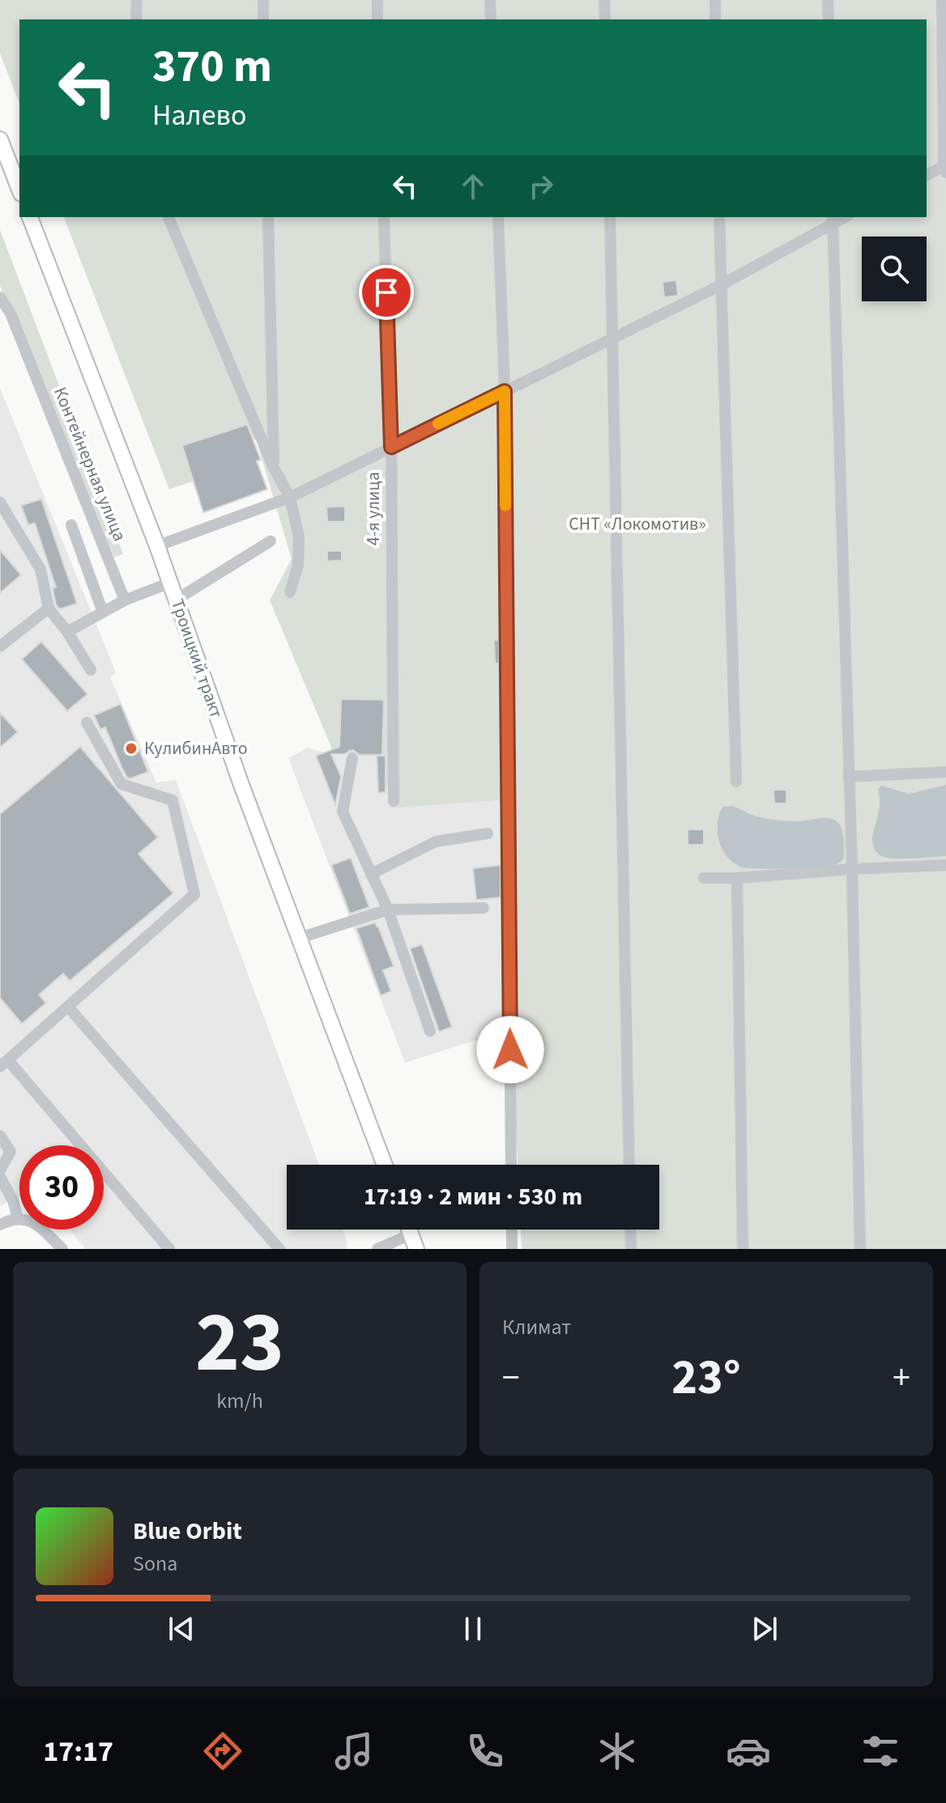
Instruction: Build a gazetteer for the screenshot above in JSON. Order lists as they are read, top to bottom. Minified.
{"streets":{"main road":["Троицкий тракт"],"street":["Контейнерная улица","4-я улица"]},"parks":["СНТ «Локомотив»"],"places":["КулибинАвто"],"page":{"turn":["370 m","Налево"],"limit":"30","trip":"17:19 · 2 мин · 530 m","tile":[["23","km/h"],"Климат"],"heat":["−","23°","+"],"song":["Blue Orbit","Sona"],"tabs":"17:17"}}
